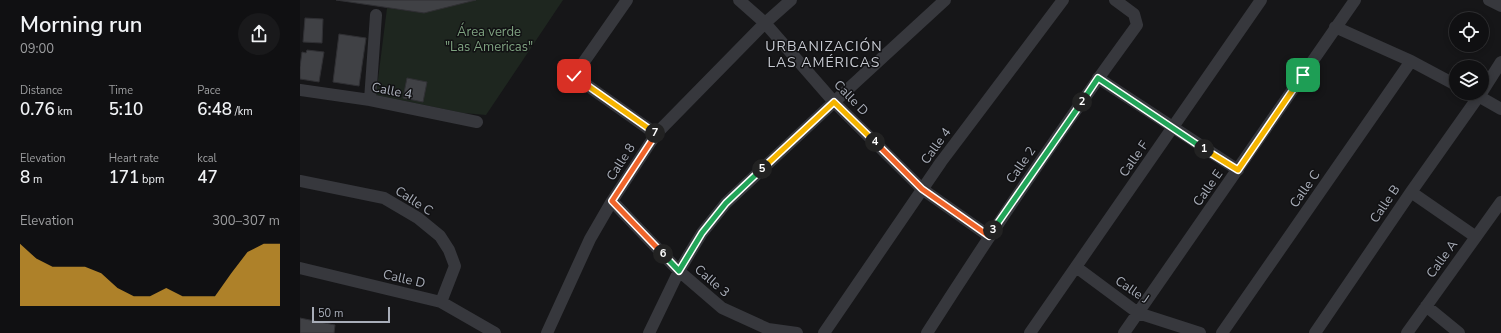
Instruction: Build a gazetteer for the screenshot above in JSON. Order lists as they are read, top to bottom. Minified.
{"streets":{"street":["Calle 4","Calle D","Calle F","Calle 8","Calle 2","Calle E","Calle C","Calle B","Calle A","Calle 3","Calle J"]},"crossings":[["Calle 4","Calle D"],["Calle D","Calle 8"],["Calle D","Calle 2"],["Calle D","Calle C"],["Calle F","Calle J"],["Calle 8","Calle 3"],["Calle E","Calle J"]],"districts":["URBANIZACIÓN LAS AMÉRICAS"],"parks":["Área verde \"Las Americas\""],"scale_bar":"50 m","page":{"heading":["Morning run","09:00"],"stats":[["Distance","0.76 km"],["Time","5:10"],["Pace","6:48 /km"],["Elevation","8 m"],["Heart rate","171 bpm"],["kcal","47"]],"pins":["2","7","4","1","5","3","6"],"chart":["Elevation","300–307 m"],"scale":"50 m"}}
